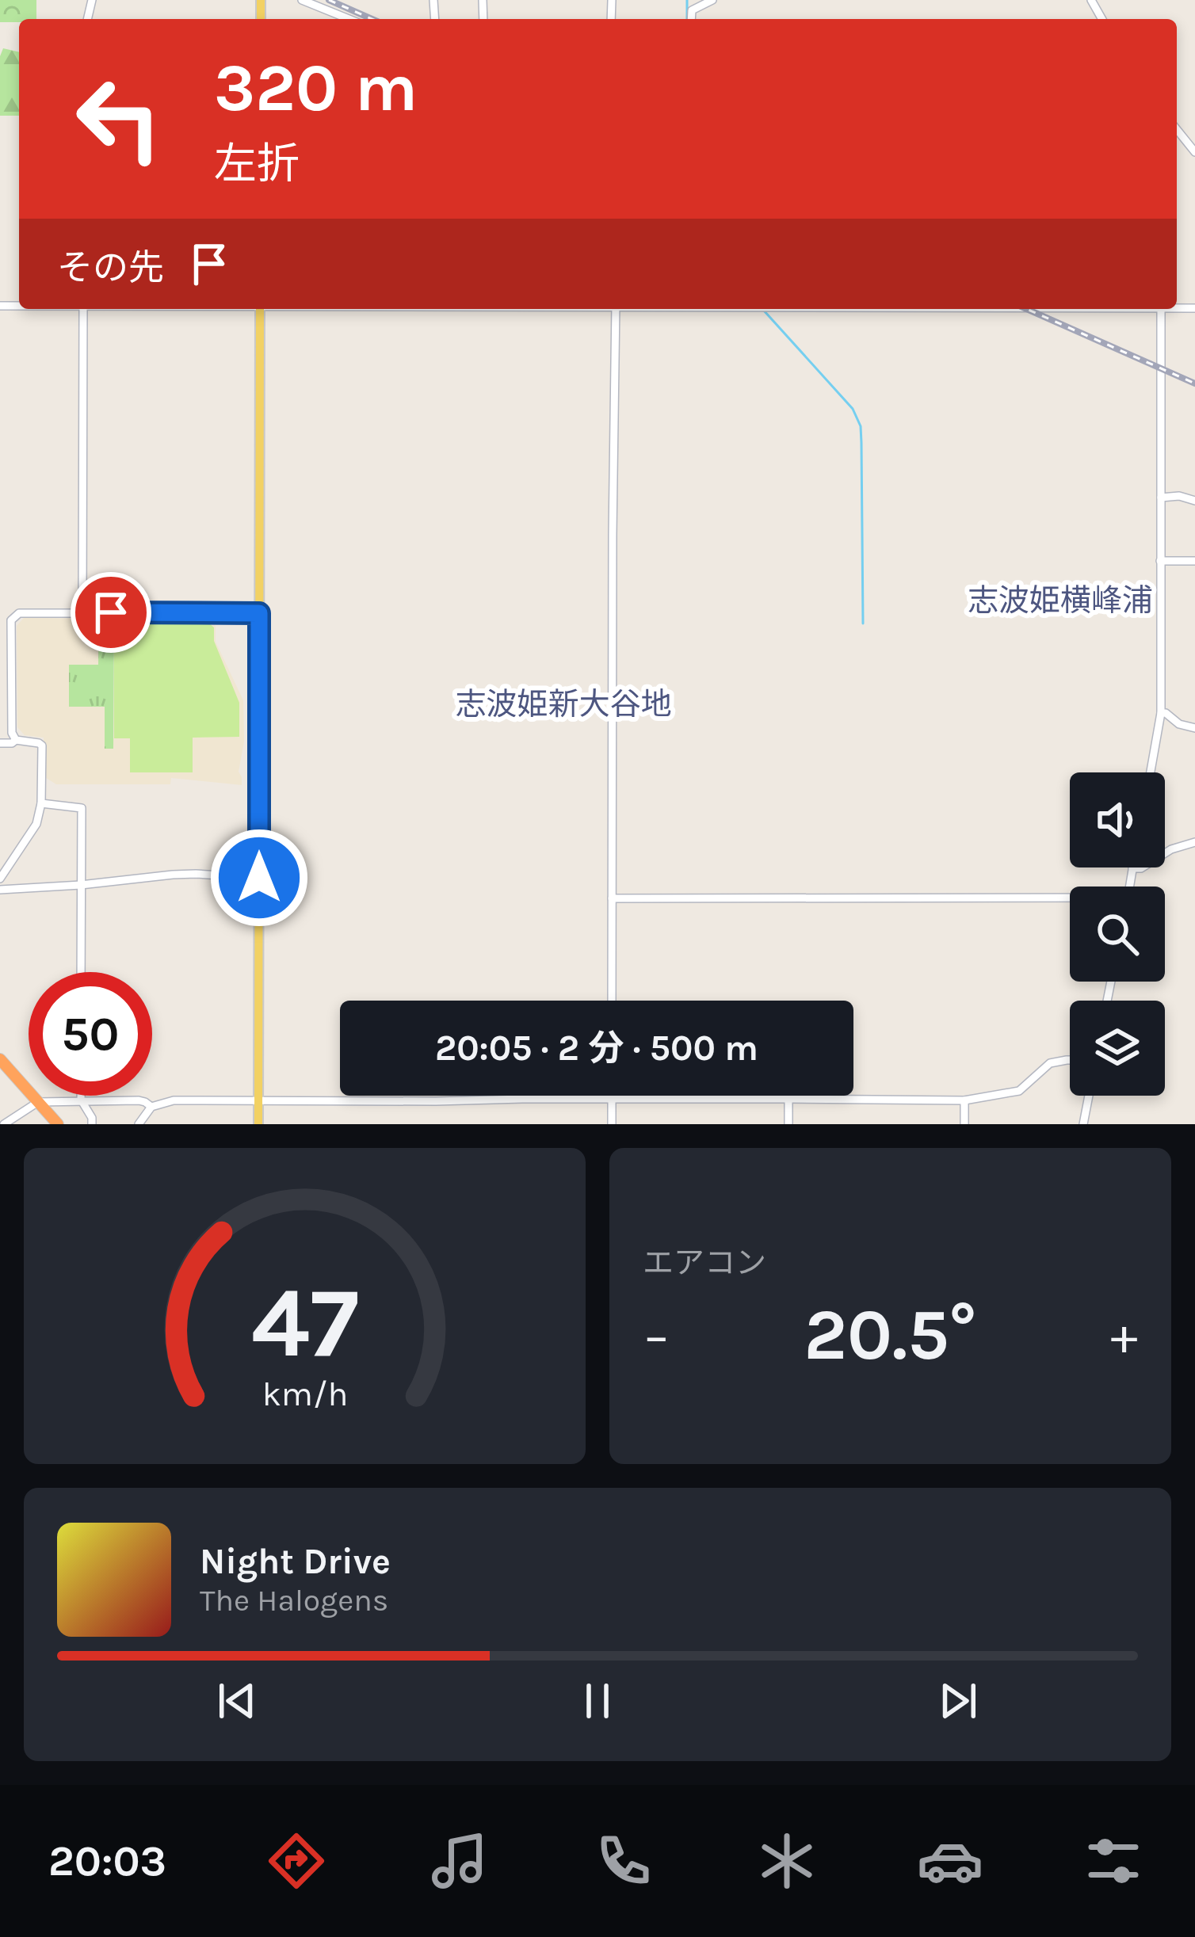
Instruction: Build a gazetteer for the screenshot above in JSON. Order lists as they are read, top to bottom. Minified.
{"districts":["志波姫横峰浦","志波姫新大谷地"],"page":{"turn":["320 m","左折"],"then":"その先","limit":"50","trip":"20:05 · 2 分 · 500 m","tile":"エアコン","heat":["−","20.5°","+"],"song":["Night Drive","The Halogens"],"tabs":"20:03","gauge":["47","km/h"]}}
